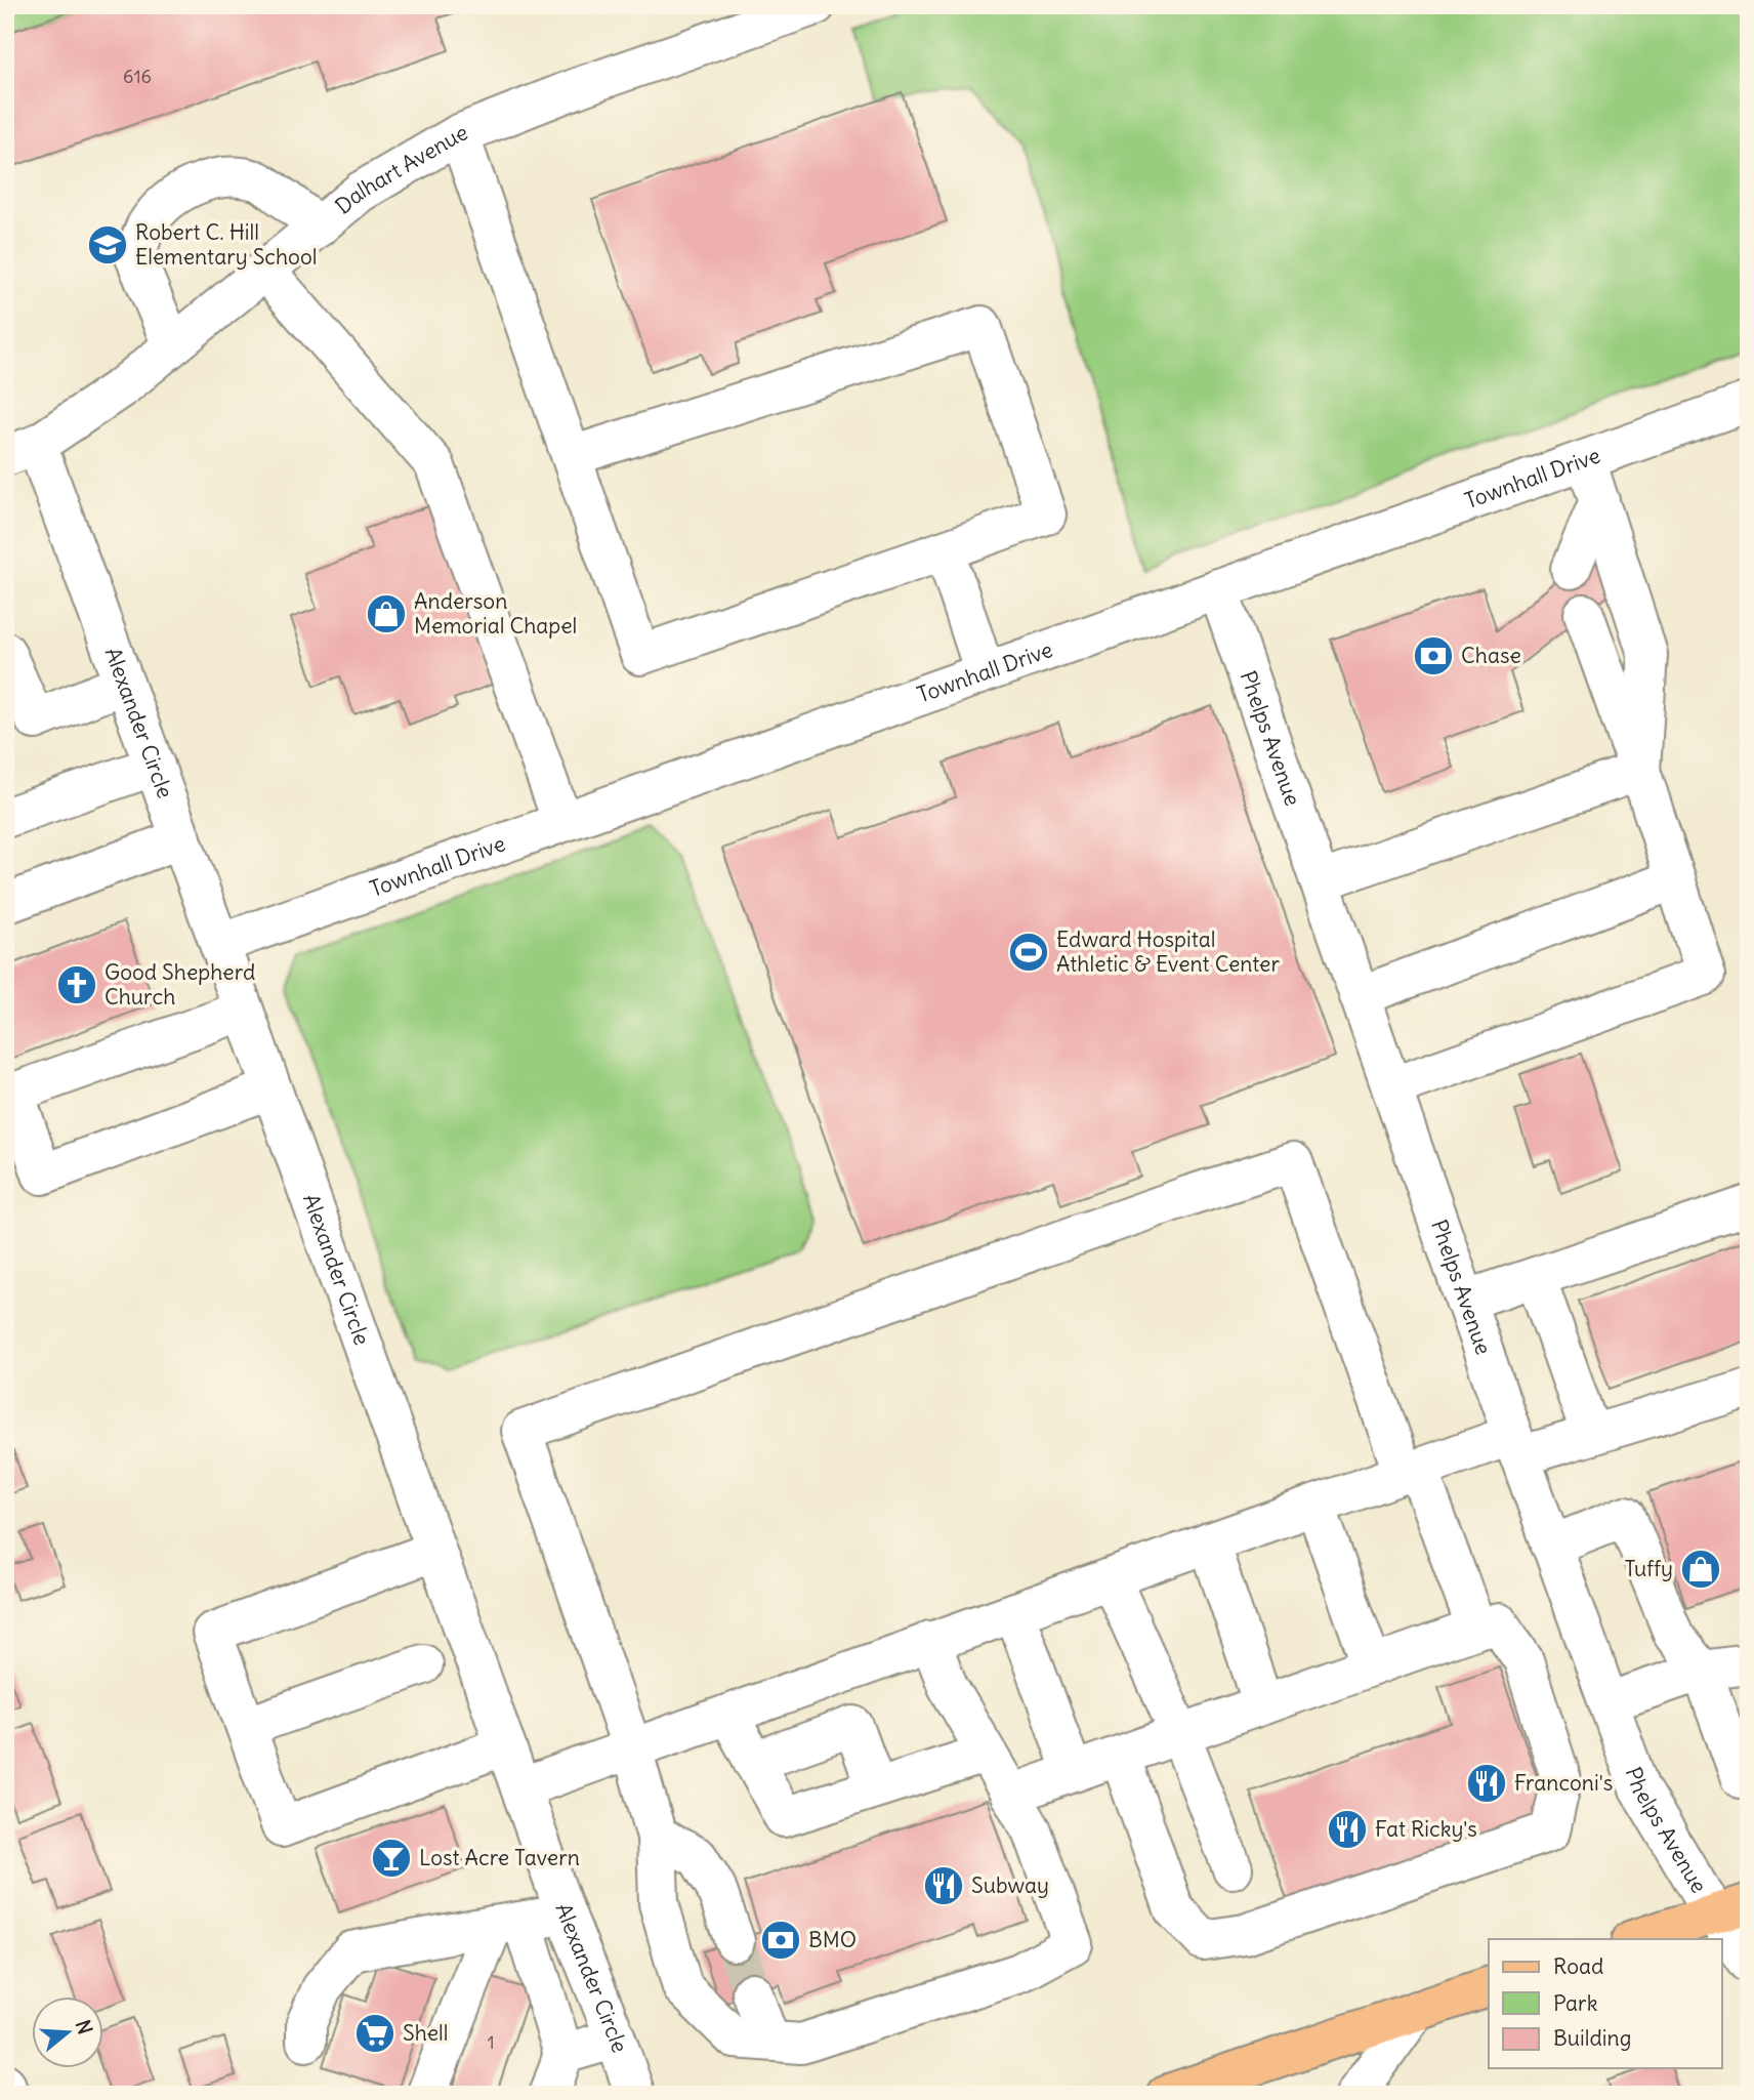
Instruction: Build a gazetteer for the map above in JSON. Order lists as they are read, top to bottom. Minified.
{"streets":{"street":["Dalhart Avenue","Townhall Drive","Alexander Circle","Phelps Avenue"]},"crossings":[["Dalhart Avenue","Alexander Circle"],["Townhall Drive","Alexander Circle"],["Townhall Drive","Phelps Avenue"]],"places":{"school or university":["Robert C. Hill Elementary School"],"shop":["Anderson Memorial Chapel","Tuffy"],"bank":["Chase","BMO"],"sports":["Edward Hospital Athletic & Event Center"],"church":["Good Shepherd Church"],"restaurant":["Franconi's","Fat Ricky's","Subway"],"bar":["Lost Acre Tavern"],"supermarket":["Shell"]},"house_numbers":["616","1"],"legend":["Road","Park","Building"],"north":"right"}
